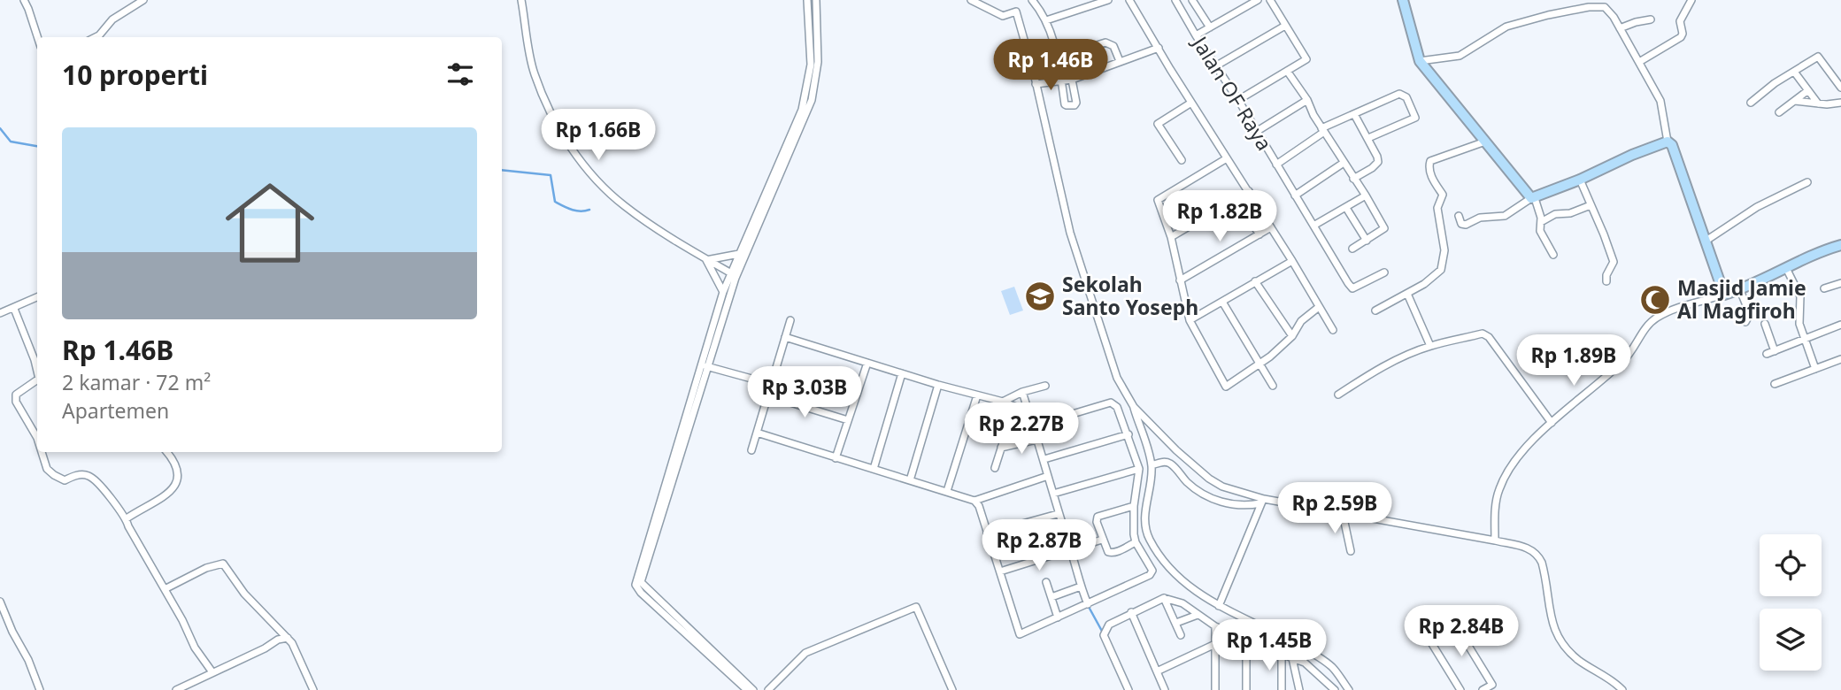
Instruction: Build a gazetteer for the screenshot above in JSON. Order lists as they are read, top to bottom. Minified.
{"streets":{"street":["Jalan OF Raya"]},"places":{"school or university":["Sekolah Santo Yoseph"],"mosque":["Masjid Jamie Al Magfiroh"]},"page":{"heading":"10 properti","price":["Rp 1.46B","Rp 1.66B","Rp 1.82B","Rp 1.89B","Rp 3.03B","Rp 2.27B","Rp 2.59B","Rp 2.87B","Rp 2.84B","Rp 1.45B"],"list":[{"name":"Rp 1.46B","note":"2 kamar · 72 m² · Apartemen"}]}}
